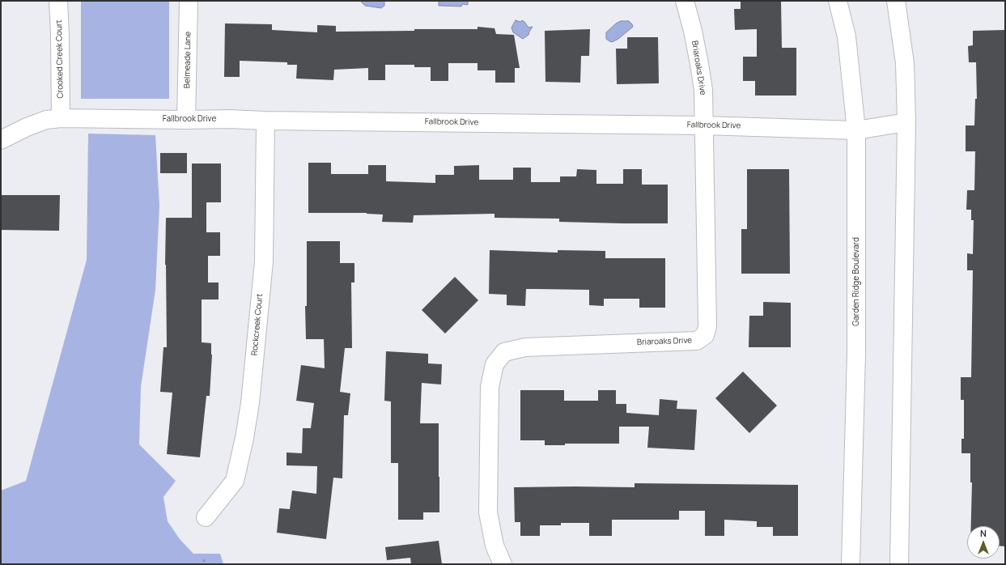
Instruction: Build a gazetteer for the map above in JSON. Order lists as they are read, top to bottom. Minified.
{"streets":{"street":["Crooked Creek Court","Belmeade Lane","Briaroaks Drive","Fallbrook Drive","Garden Ridge Boulevard","Rockcreek Court"]},"crossings":[["Crooked Creek Court","Fallbrook Drive"],["Belmeade Lane","Fallbrook Drive"],["Briaroaks Drive","Fallbrook Drive"],["Fallbrook Drive","Garden Ridge Boulevard"],["Fallbrook Drive","Rockcreek Court"]],"north":"top"}
